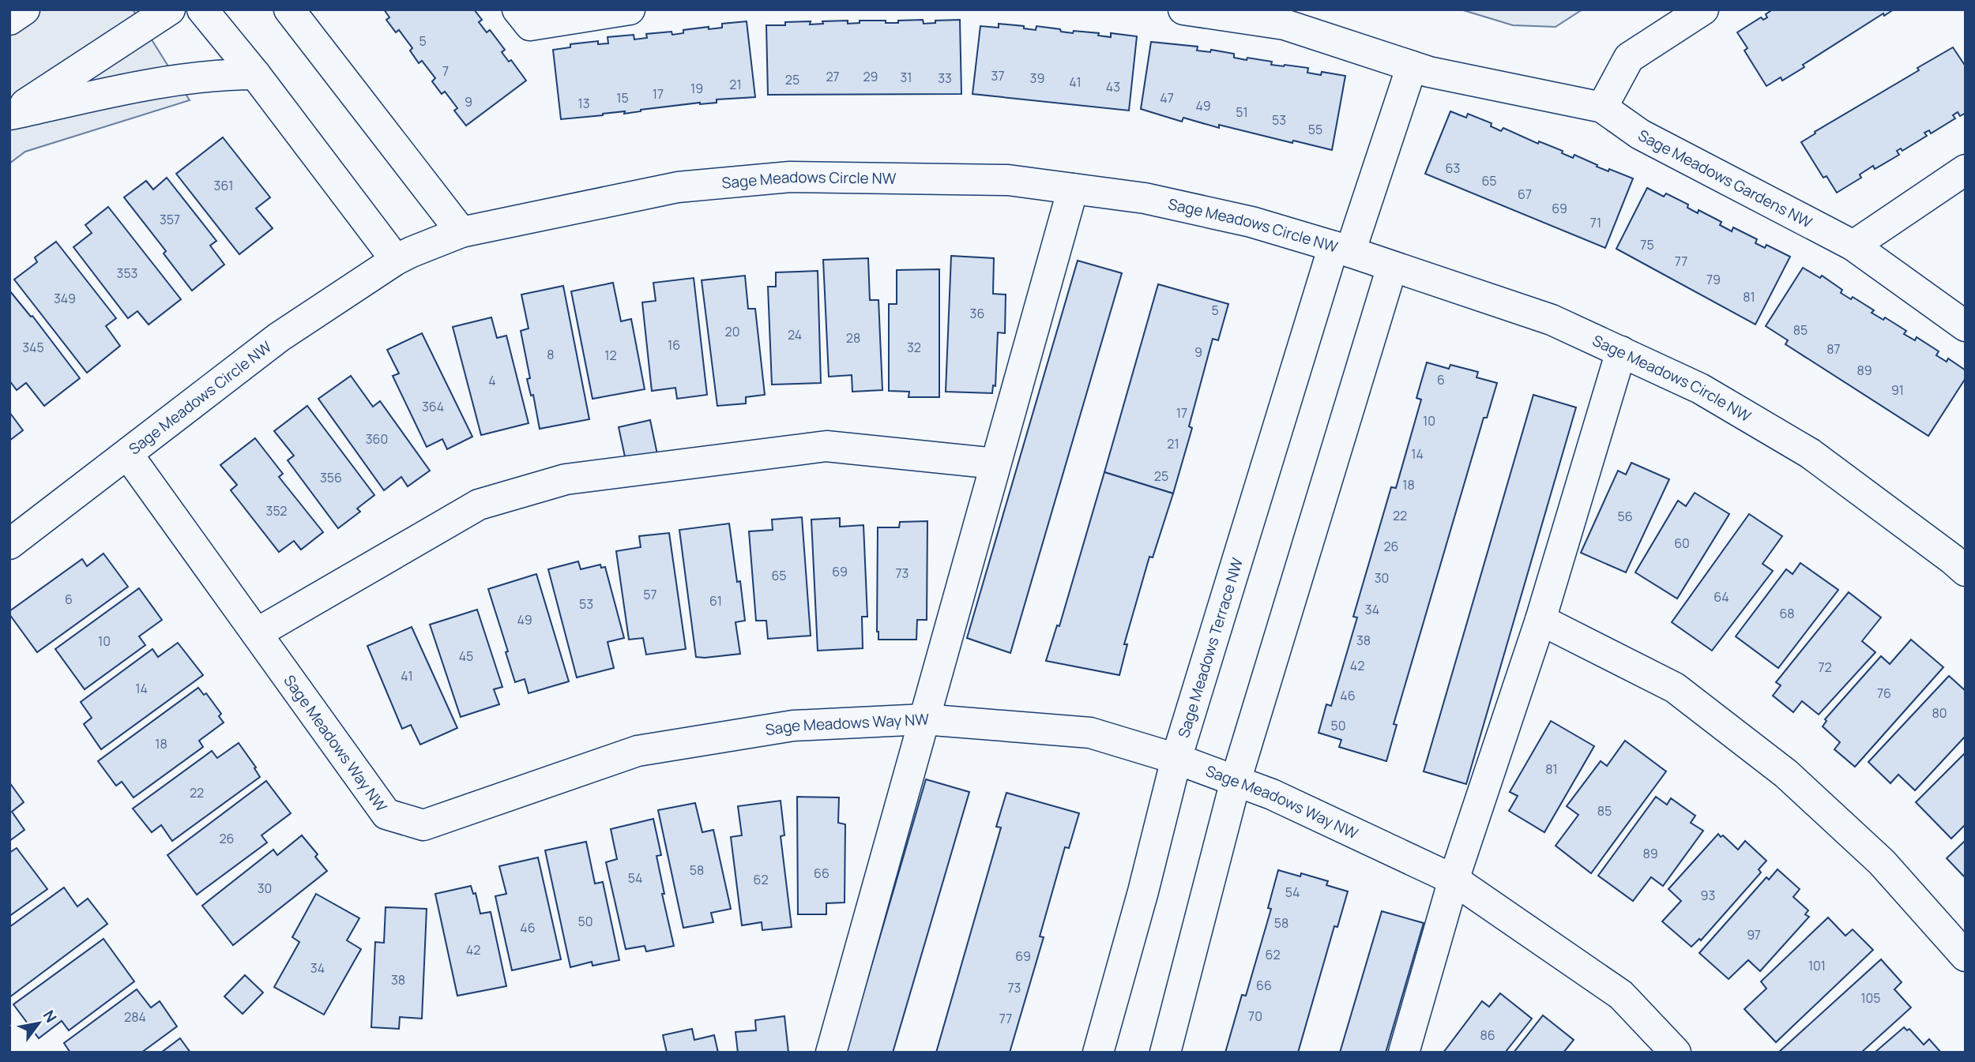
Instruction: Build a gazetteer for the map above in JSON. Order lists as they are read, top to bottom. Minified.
{"streets":{"street":["Sage Meadows Gardens NW","Sage Meadows Circle NW","Sage Meadows Terrace NW","Sage Meadows Way NW"]},"crossings":[["Sage Meadows Circle NW","Sage Meadows Terrace NW"],["Sage Meadows Circle NW","Sage Meadows Way NW"],["Sage Meadows Terrace NW","Sage Meadows Way NW"]],"house_numbers":["5","7","37","27","29","31","33","39","25","41","21","43","19","17","15","47","9","13","49","51","53","55","63","65","361","67","69","357","71","75","77","353","79","81","349","5","36","85","20","24","28","16","345","32","87","9","8","12","89","6","4","91","364","17","10","360","21","14","25","356","18","352","22","56","60","26","69","73","65","30","57","64","6","61","53","34","68","49","38","10","45","42","72","41","14","76","46","80","50","18","81","22","85","26","89","58","66","54","62","30","54","93","50","58","46","97","42","62","69","101","34","38","66","73","105","70","284","77","86"],"north":"top right"}
